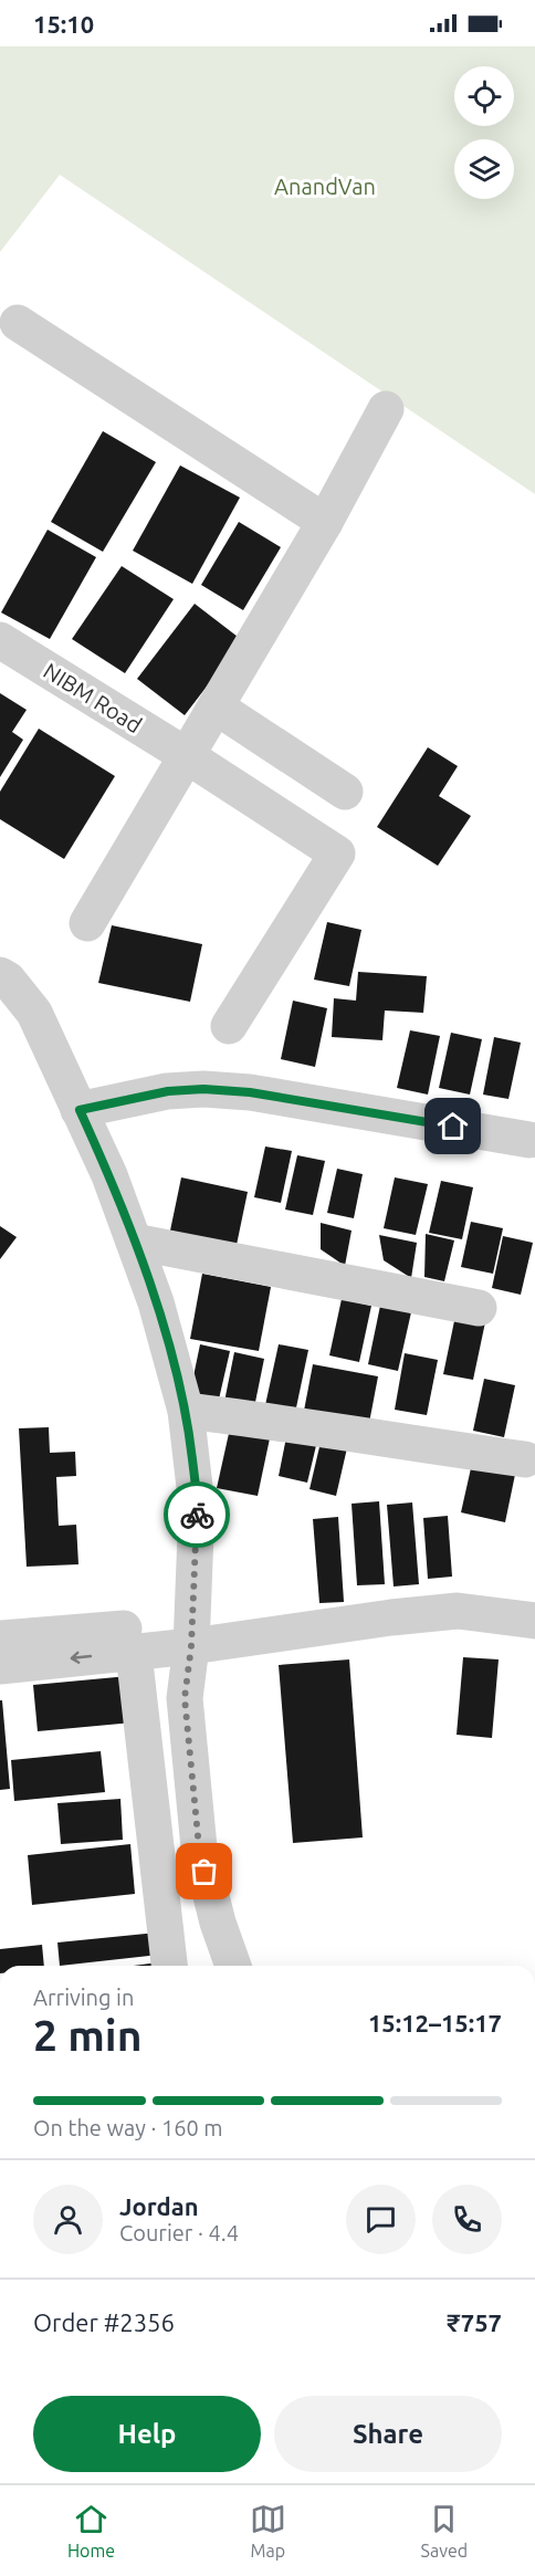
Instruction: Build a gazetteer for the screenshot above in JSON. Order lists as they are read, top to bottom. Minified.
{"streets":{"street":["NIBM Road"]},"parks":["AnandVan"],"page":{"status":"15:10","heading":["2 min","Arriving in","15:12–15:17"],"panel":["Jordan","Courier · 4.4","Order #2356","₹757"],"bar":"On the way · 160 m","buttons":["Help","Share"],"tabs":["Home","Map","Saved"]}}
